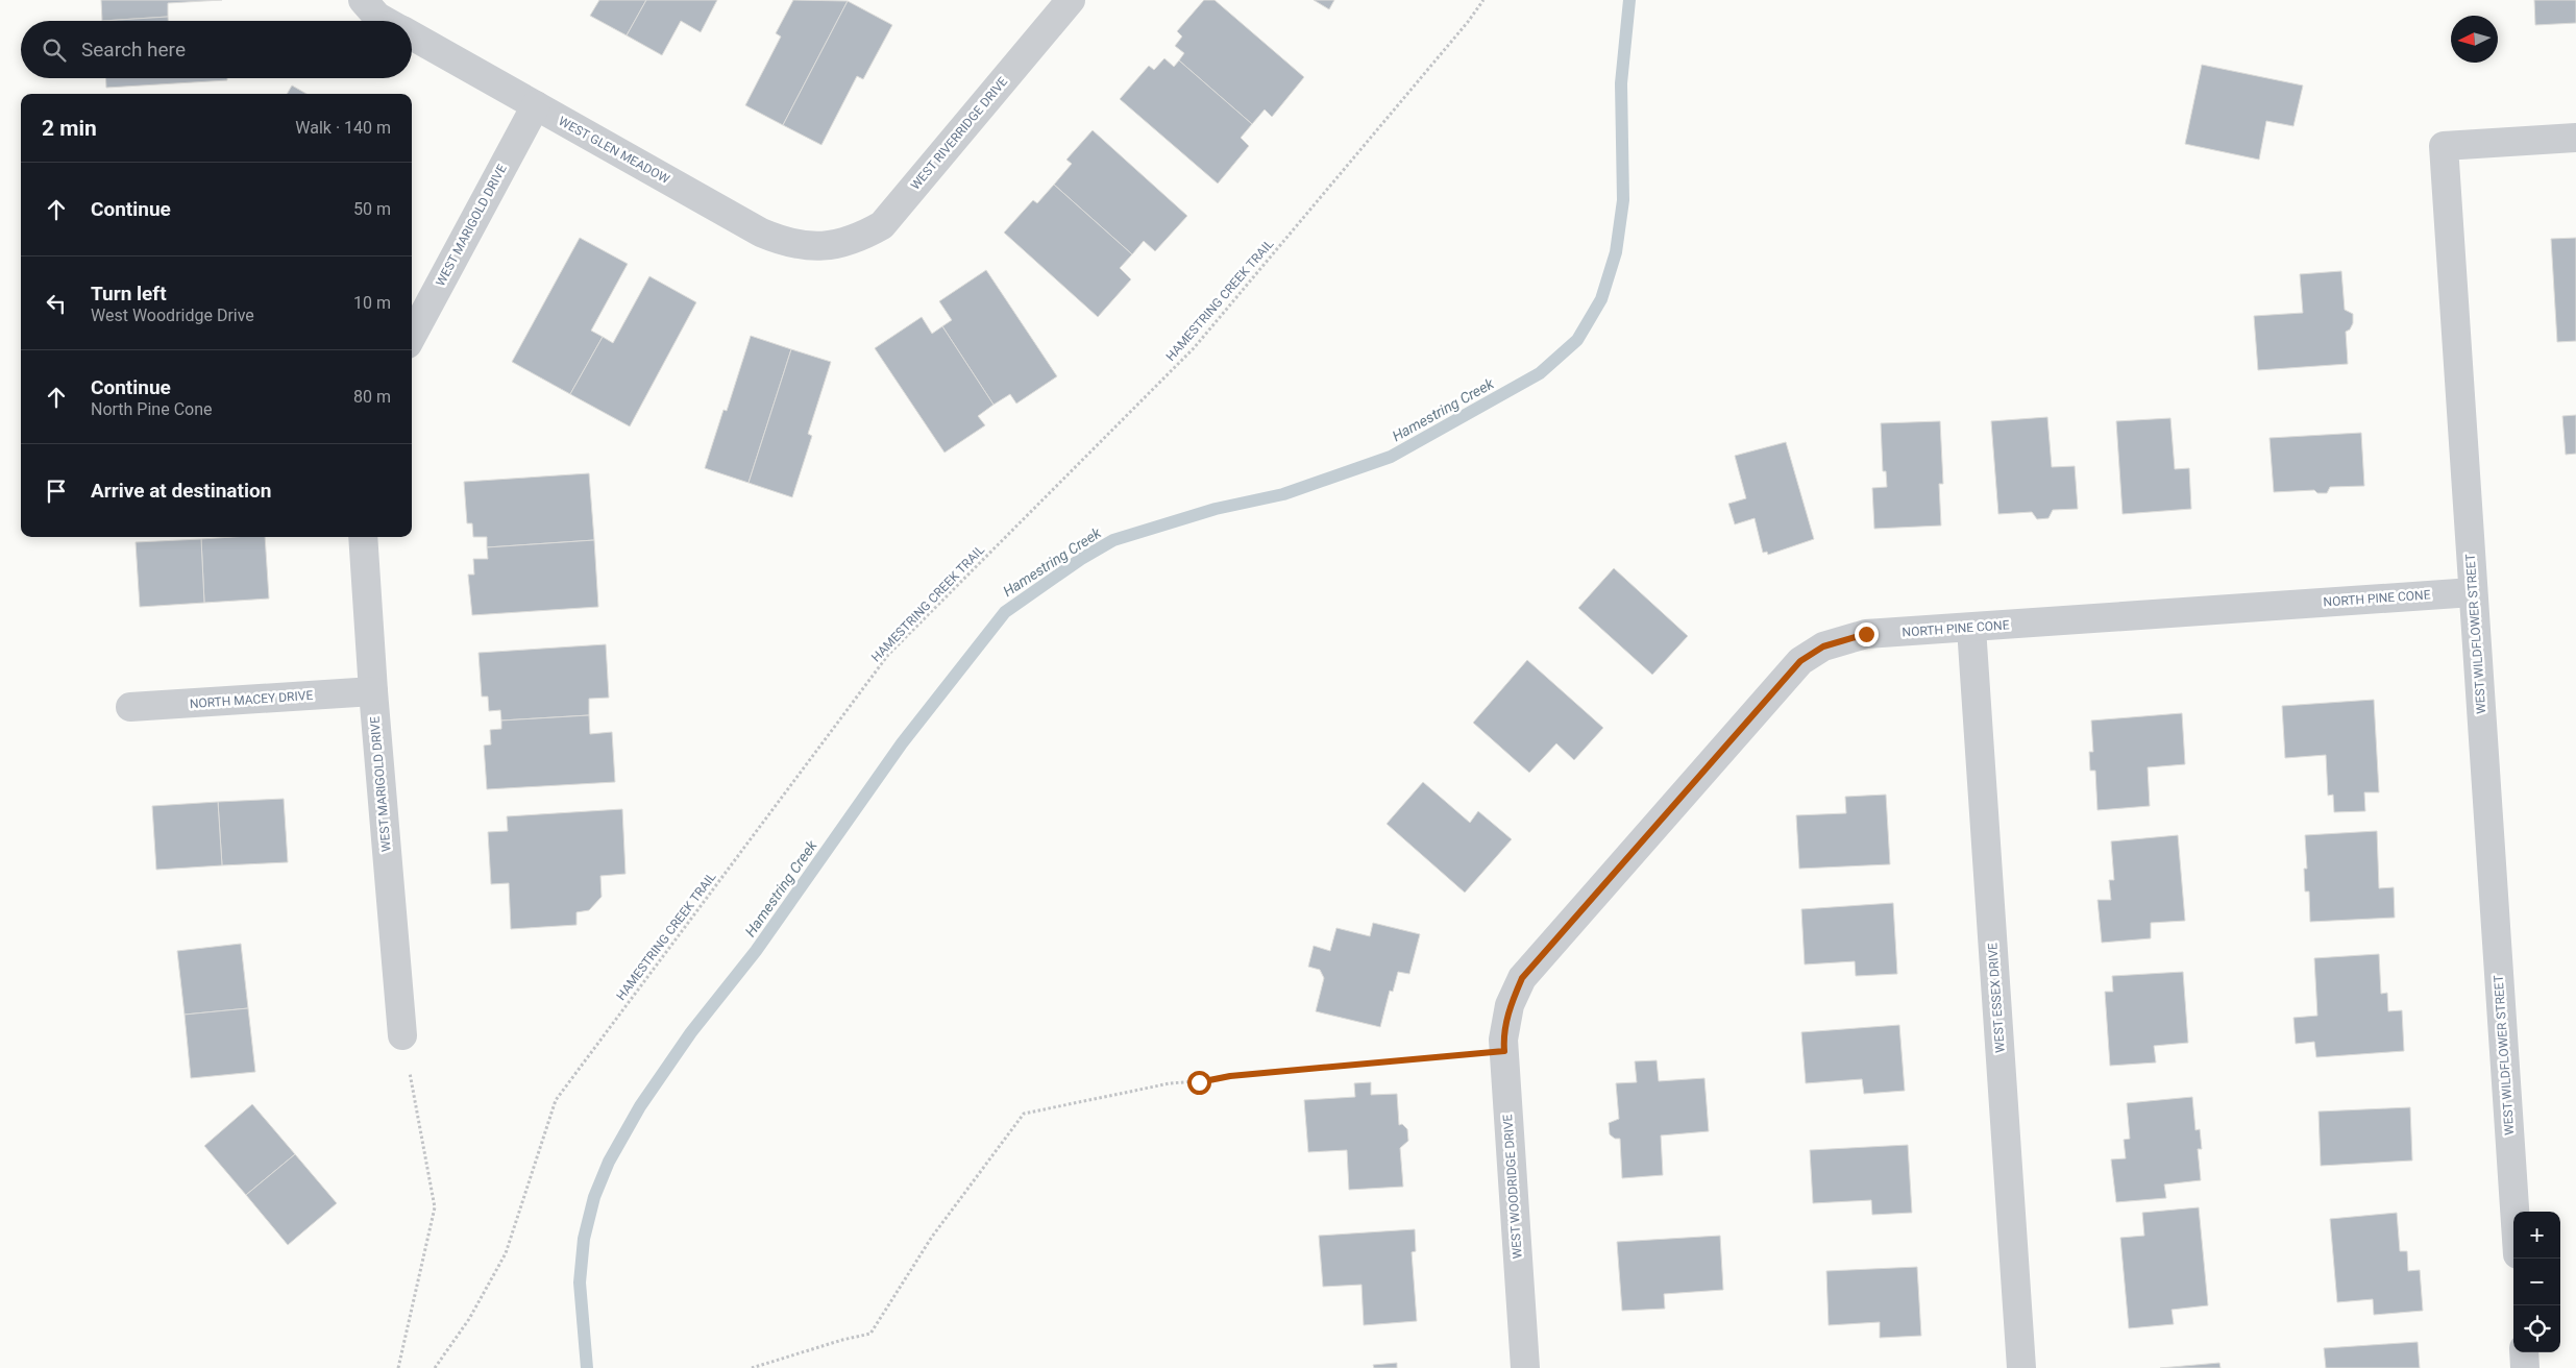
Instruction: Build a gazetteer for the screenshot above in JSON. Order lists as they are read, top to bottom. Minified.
{"streets":{"street":["WEST RIVERRIDGE DRIVE","WEST GLEN MEADOW","WEST MARIGOLD DRIVE","NORTH PINE CONE","WEST WILDFLOWER STREET","NORTH MACEY DRIVE","WEST ESSEX DRIVE","WEST WOODRIDGE DRIVE"],"path":["HAMESTRING CREEK TRAIL"]},"crossings":[["WEST RIVERRIDGE DRIVE","WEST GLEN MEADOW"],["WEST GLEN MEADOW","WEST MARIGOLD DRIVE"],["WEST MARIGOLD DRIVE","NORTH MACEY DRIVE"],["NORTH PINE CONE","WEST WILDFLOWER STREET"],["NORTH PINE CONE","WEST ESSEX DRIVE"],["NORTH PINE CONE","WEST WOODRIDGE DRIVE"]],"water":["Hamestring Creek"],"north":"left","page":{"search":"Search here","heading":["2 min","Walk · 140 m"],"list":[["Continue","50 m"],["Turn left","West Woodridge Drive","10 m"],["Continue","North Pine Cone","80 m"],"Arrive at destination"],"map_buttons":["+","−"]}}
